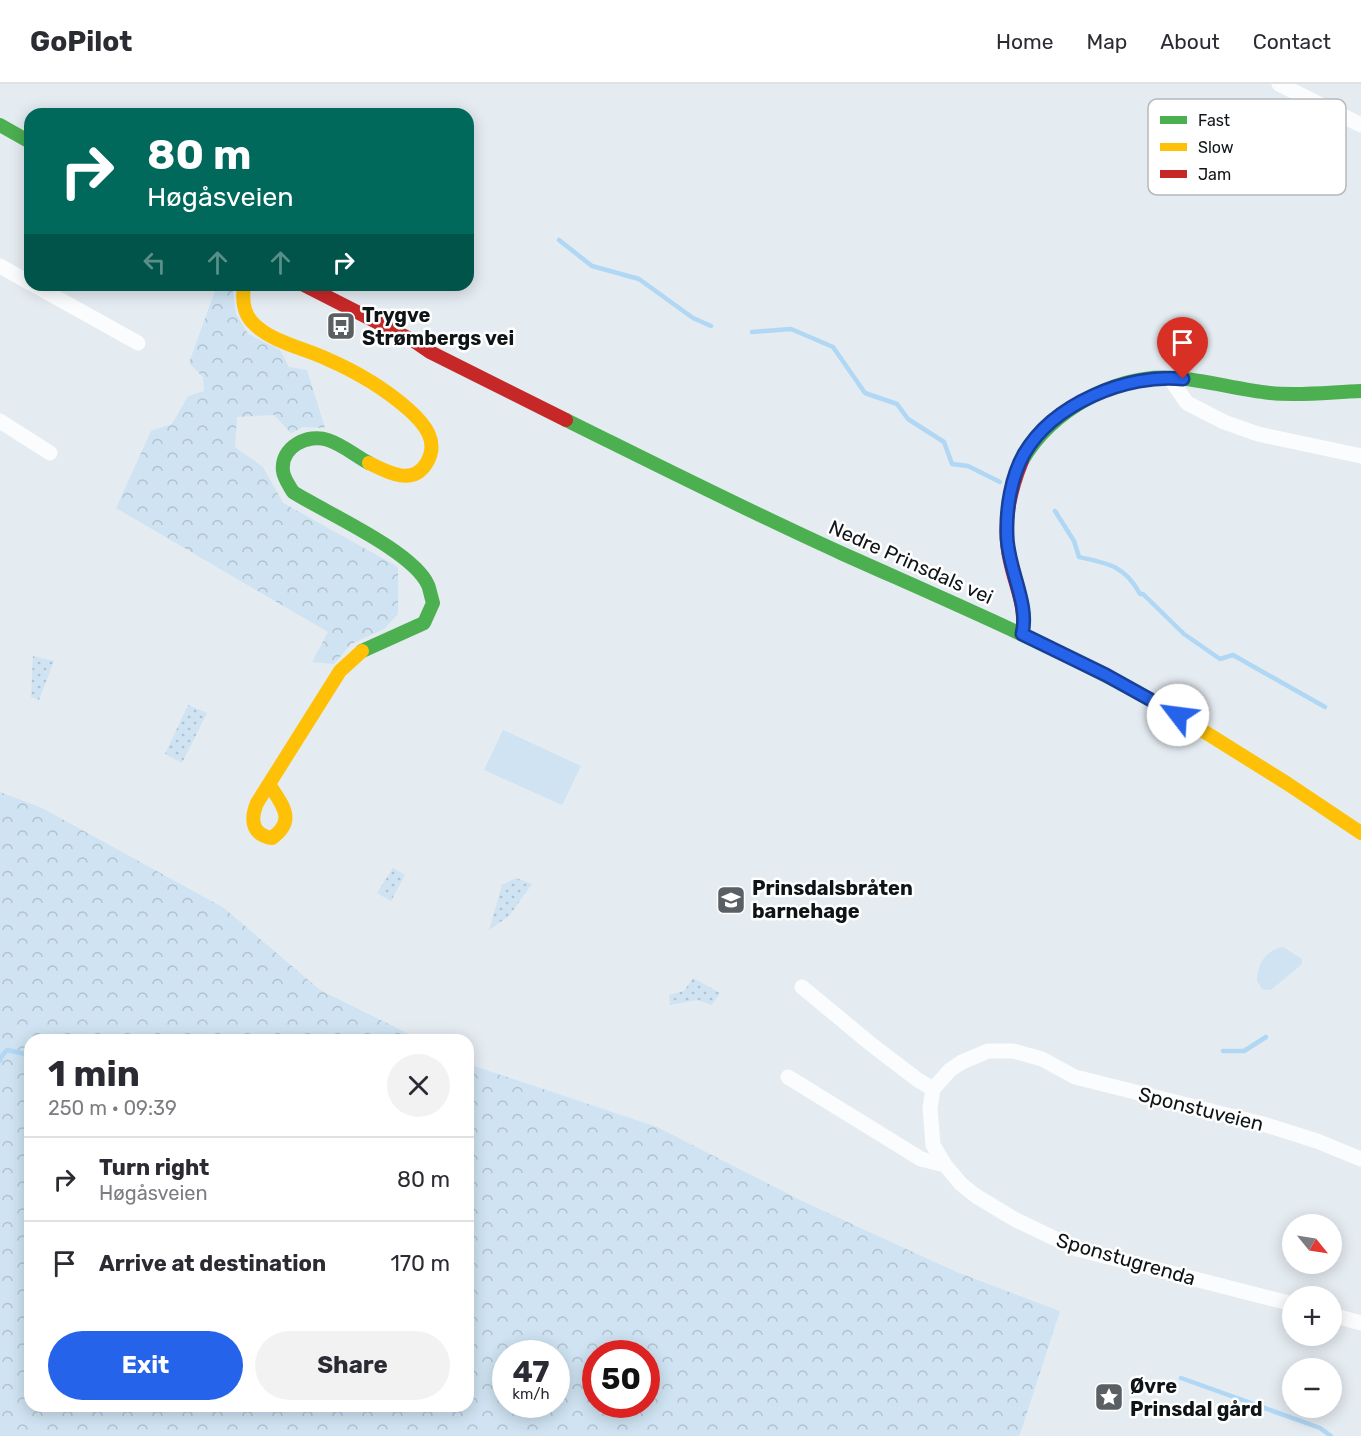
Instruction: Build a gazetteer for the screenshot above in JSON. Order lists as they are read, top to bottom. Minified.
{"streets":{"street":["Nedre Prinsdals vei","Sponstuveien","Sponstugrenda"]},"crossings":[["Sponstuveien","Sponstugrenda"]],"places":{"bus stop":["Trygve Strømbergs vei"],"school or university":["Prinsdalsbråten barnehage"],"place":["Øvre Prinsdal gård"]},"legend":["Fast","Slow","Jam"],"north":"bottom right","page":{"header":"GoPilot","nav":["Home","Map","About","Contact"],"turn":["80 m","Høgåsveien"],"heading":["1 min","250 m · 09:39"],"list":[{"name":"Turn right","note":"Høgåsveien","value":"80 m"},{"name":"Arrive at destination","value":"170 m"}],"map_buttons":["+","−"],"buttons":["Exit","Share"],"speed":"47 km/h","limit":"50"}}
